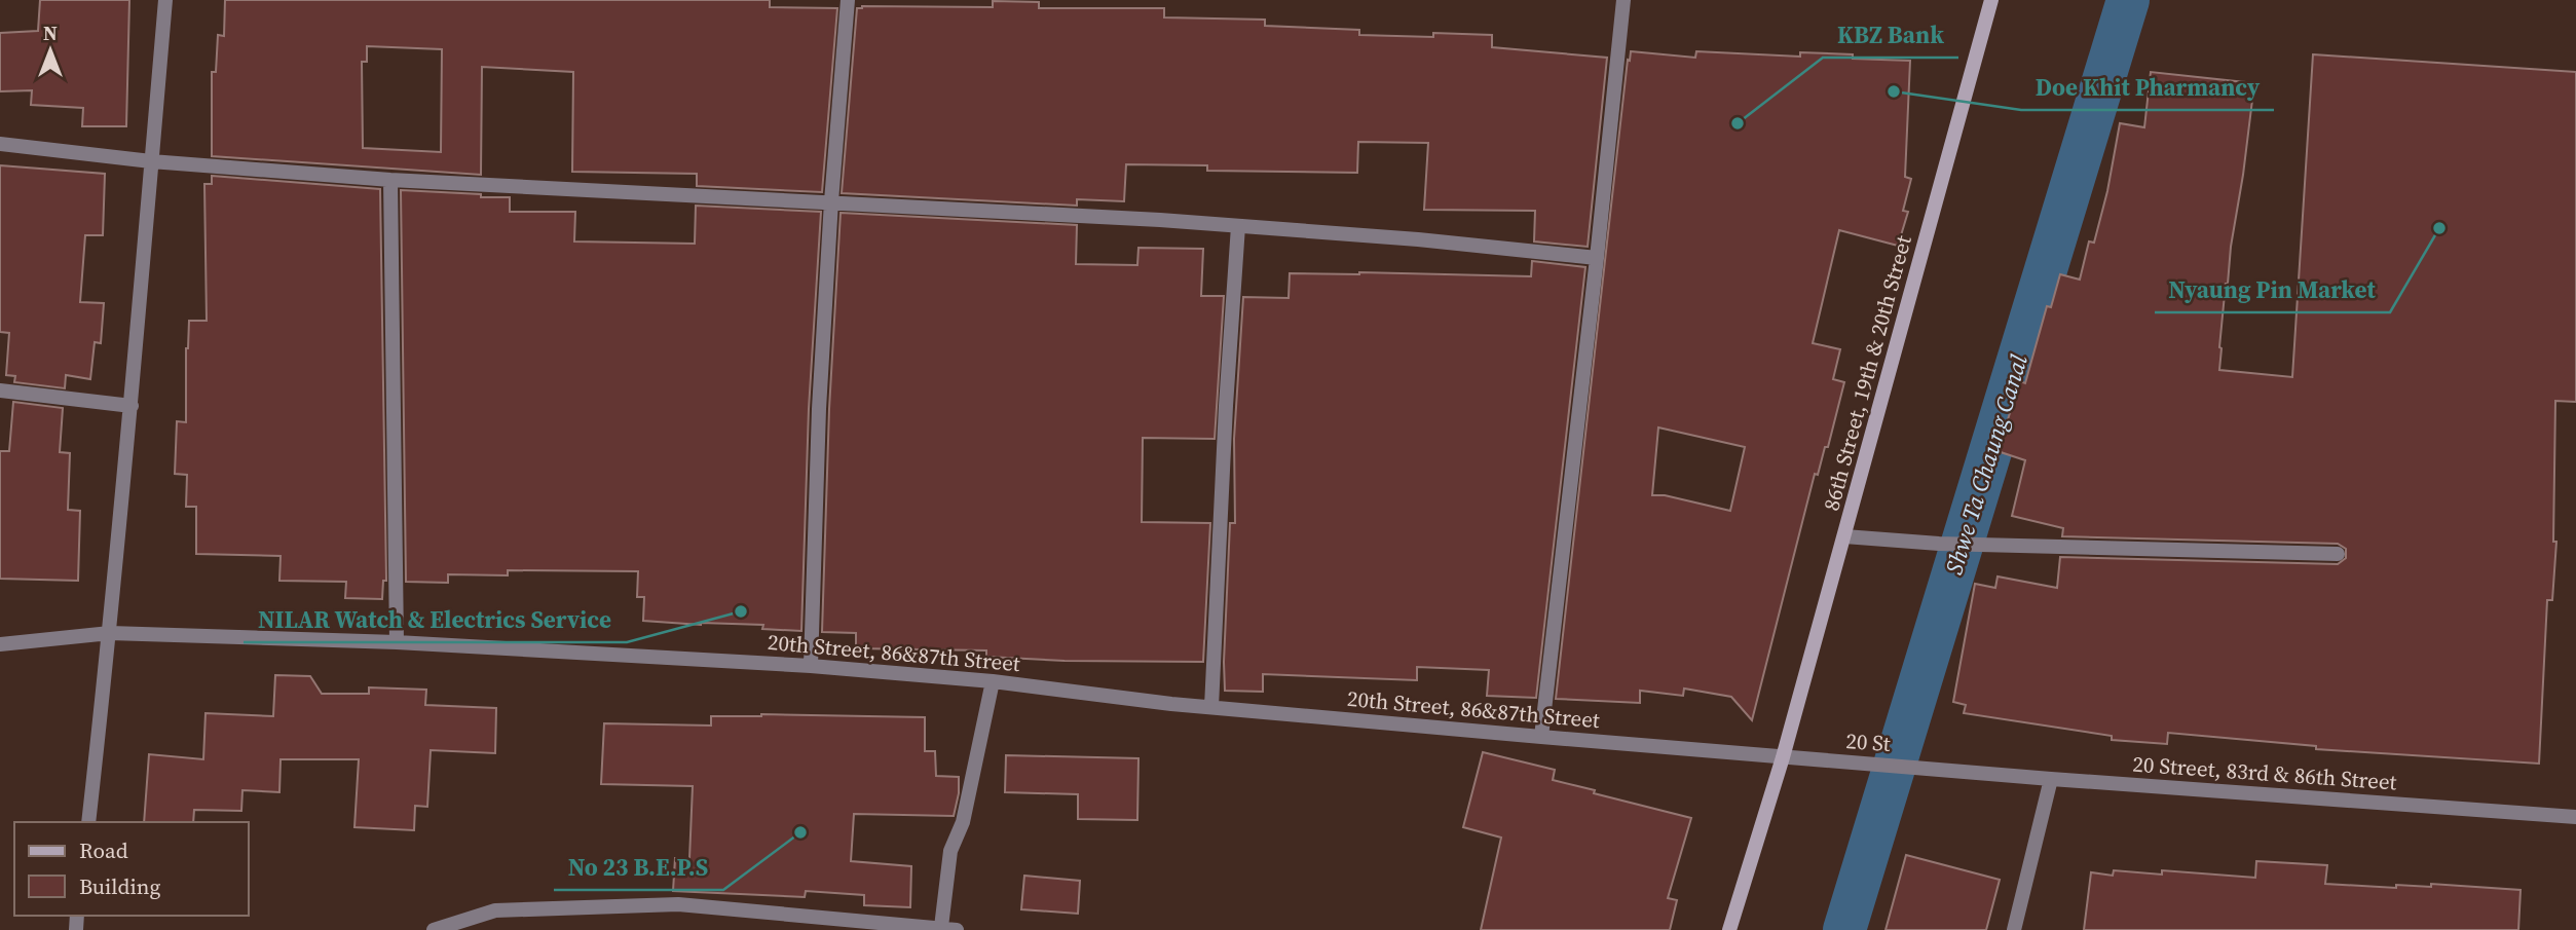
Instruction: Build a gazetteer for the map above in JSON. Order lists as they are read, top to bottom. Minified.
{"streets":{"street":["86th Street, 19th & 20th Street","20th Street, 86&87th Street","20 St","20 Street, 83rd & 86th Street"]},"crossings":[["86th Street, 19th & 20th Street","20th Street, 86&87th Street"],["86th Street, 19th & 20th Street","20 St"],["20th Street, 86&87th Street","20 St"],["20 St","20 Street, 83rd & 86th Street"]],"water":["Shwe Ta Chaung Canal"],"places":["Doe Khit Pharmancy","KBZ Bank","Nyaung Pin Market","NILAR Watch & Electrics Service","No 23 B.E.P.S"],"legend":["Road","Building"],"north":"top"}
